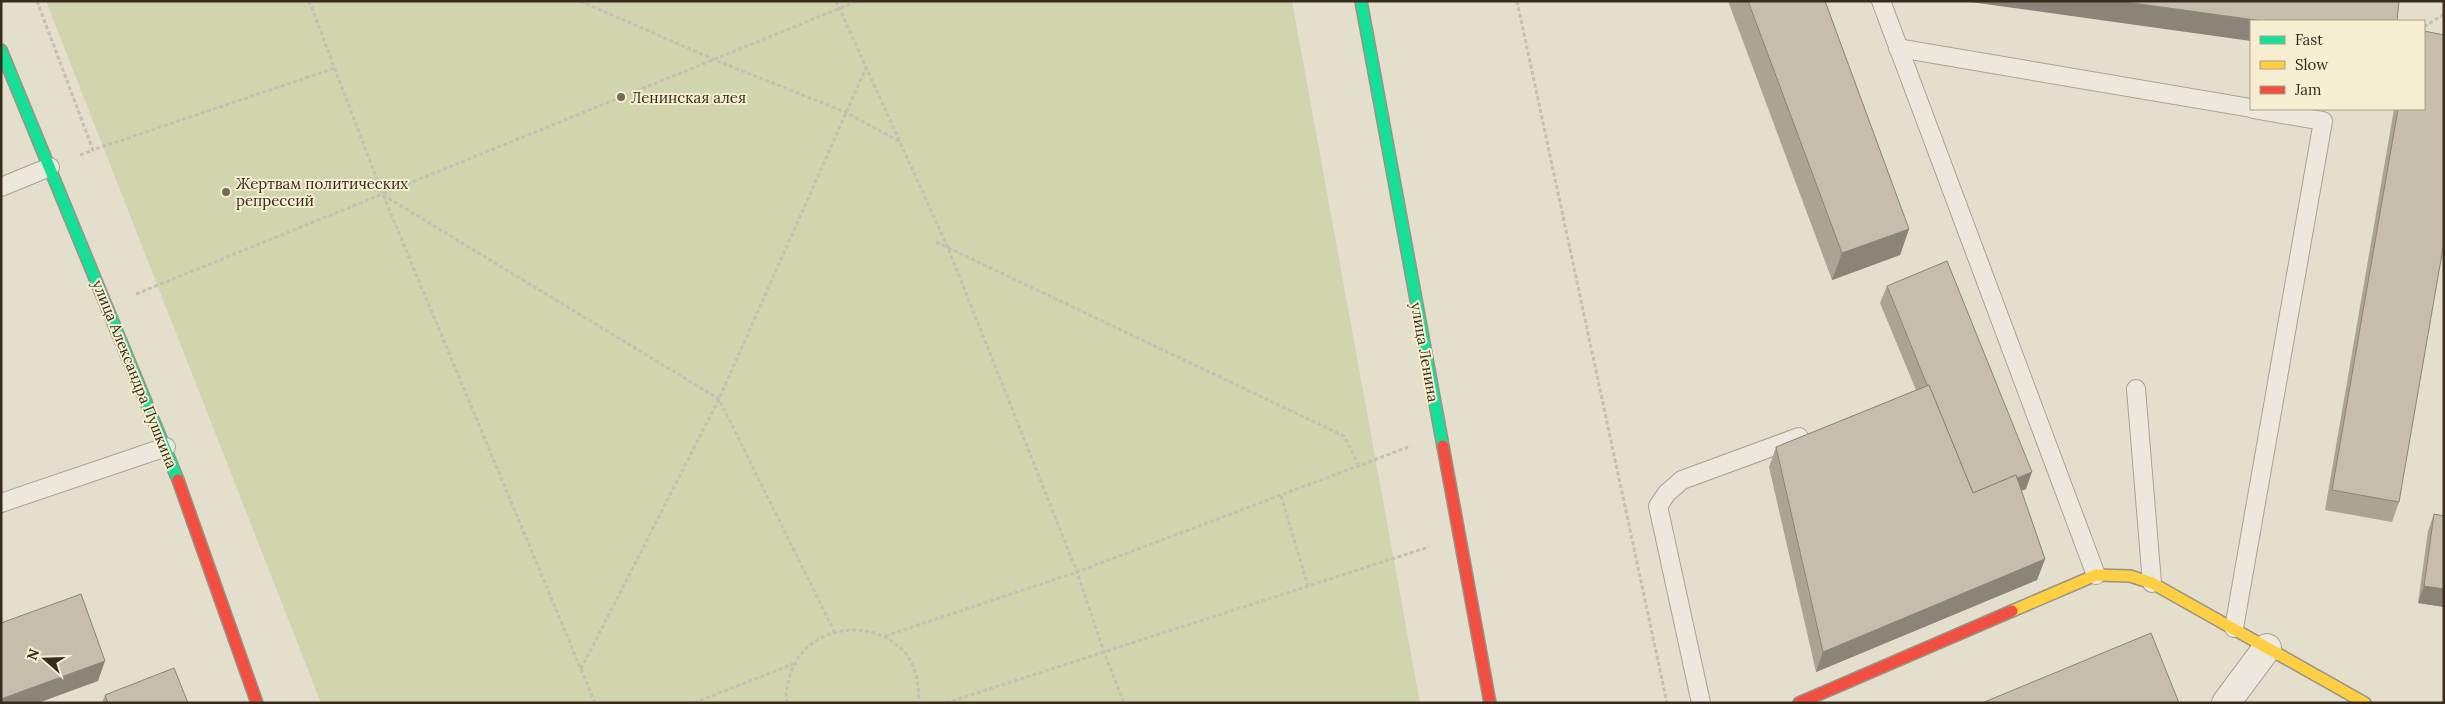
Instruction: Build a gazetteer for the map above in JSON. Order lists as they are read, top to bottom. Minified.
{"streets":{"street":["улица Ленина","улица Александра Пушкина"]},"places":["Ленинская алея","Жертвам политических репрессий"],"legend":["Fast","Slow","Jam"],"north":"left"}
